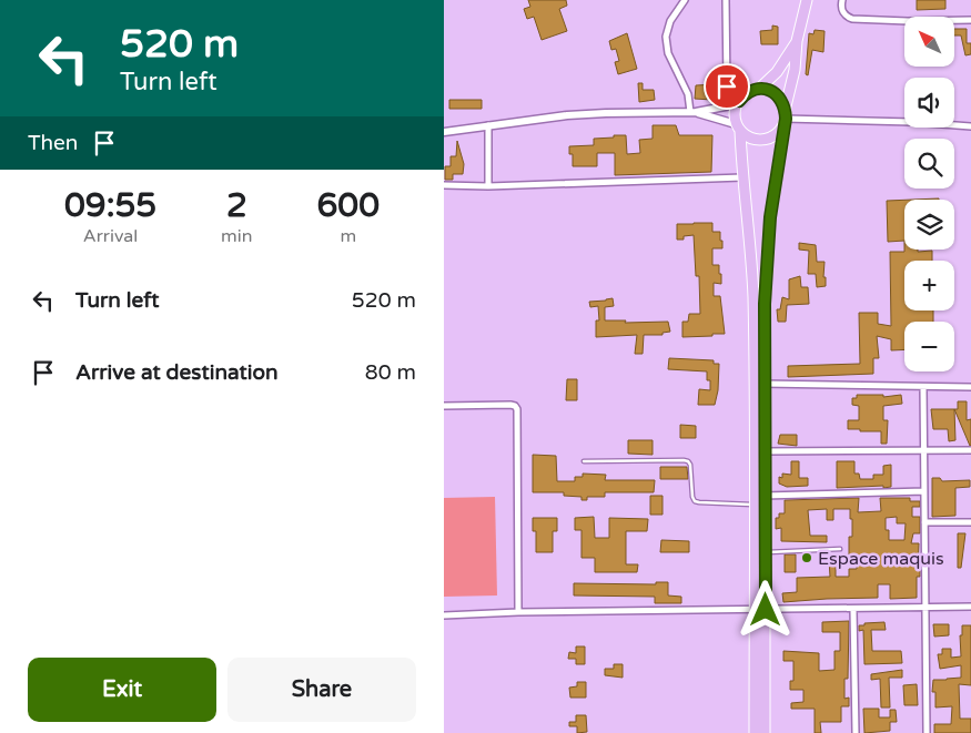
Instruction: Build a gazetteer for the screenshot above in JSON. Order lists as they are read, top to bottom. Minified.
{"places":["Espace maquis"],"north":"top left","page":{"turn":["520 m","Turn left"],"map_buttons":["+","−"],"then":"Then","eta":["09:55","Arrival","2","min","600","m"],"list":[{"name":"Turn left","value":"520 m"},{"name":"Arrive at destination","value":"80 m"}],"buttons":["Exit","Share"]}}
